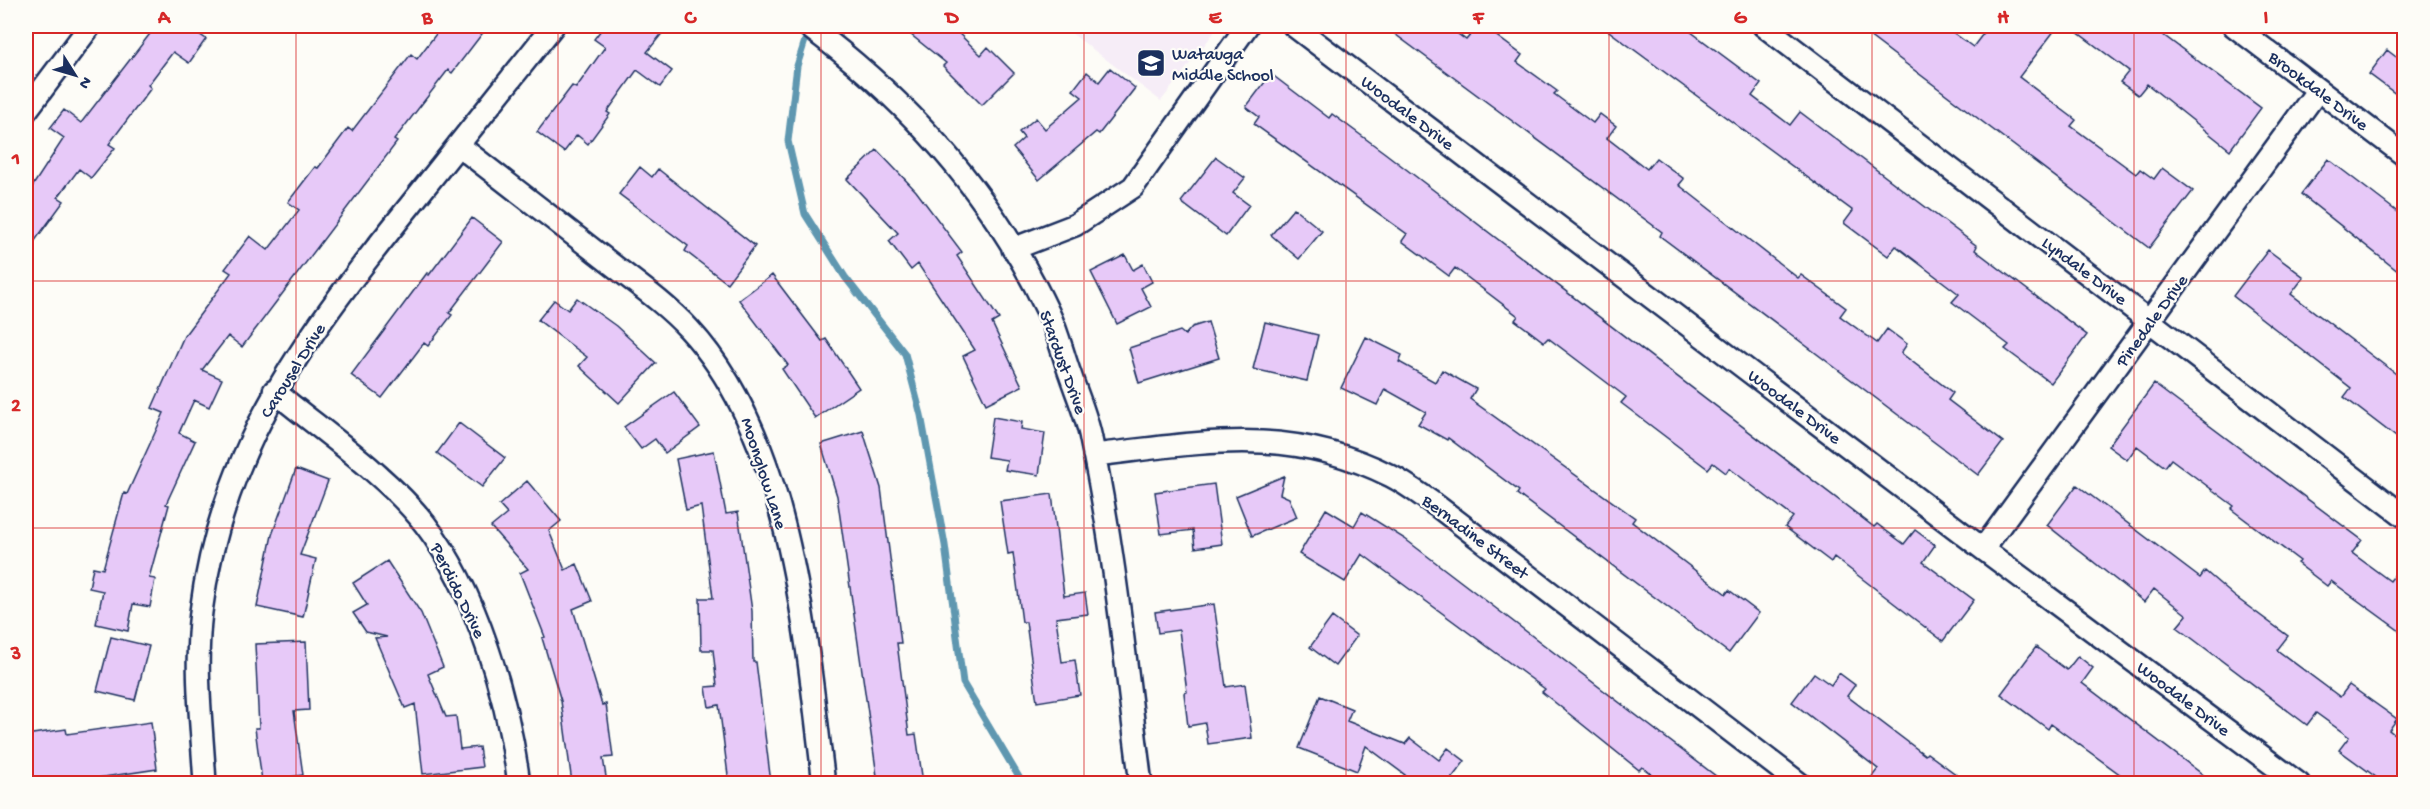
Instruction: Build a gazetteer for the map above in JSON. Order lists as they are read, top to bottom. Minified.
{"streets":{"street":["Brookdale Drive","Woodale Drive","Lyndale Drive","Pinedale Drive","Stardust Drive","Carousel Drive","Moonglow Lane","Bernadine Street","Perdido Drive"]},"crossings":[["Brookdale Drive","Pinedale Drive"],["Woodale Drive","Pinedale Drive"],["Lyndale Drive","Pinedale Drive"],["Stardust Drive","Bernadine Street"],["Carousel Drive","Moonglow Lane"],["Carousel Drive","Perdido Drive"]],"places":{"school or university":["Watauga Middle School"]},"north":"bottom right","grid":{"columns":["A","B","C","D","E","F","G","H","I"],"rows":["1","2","3"]}}
